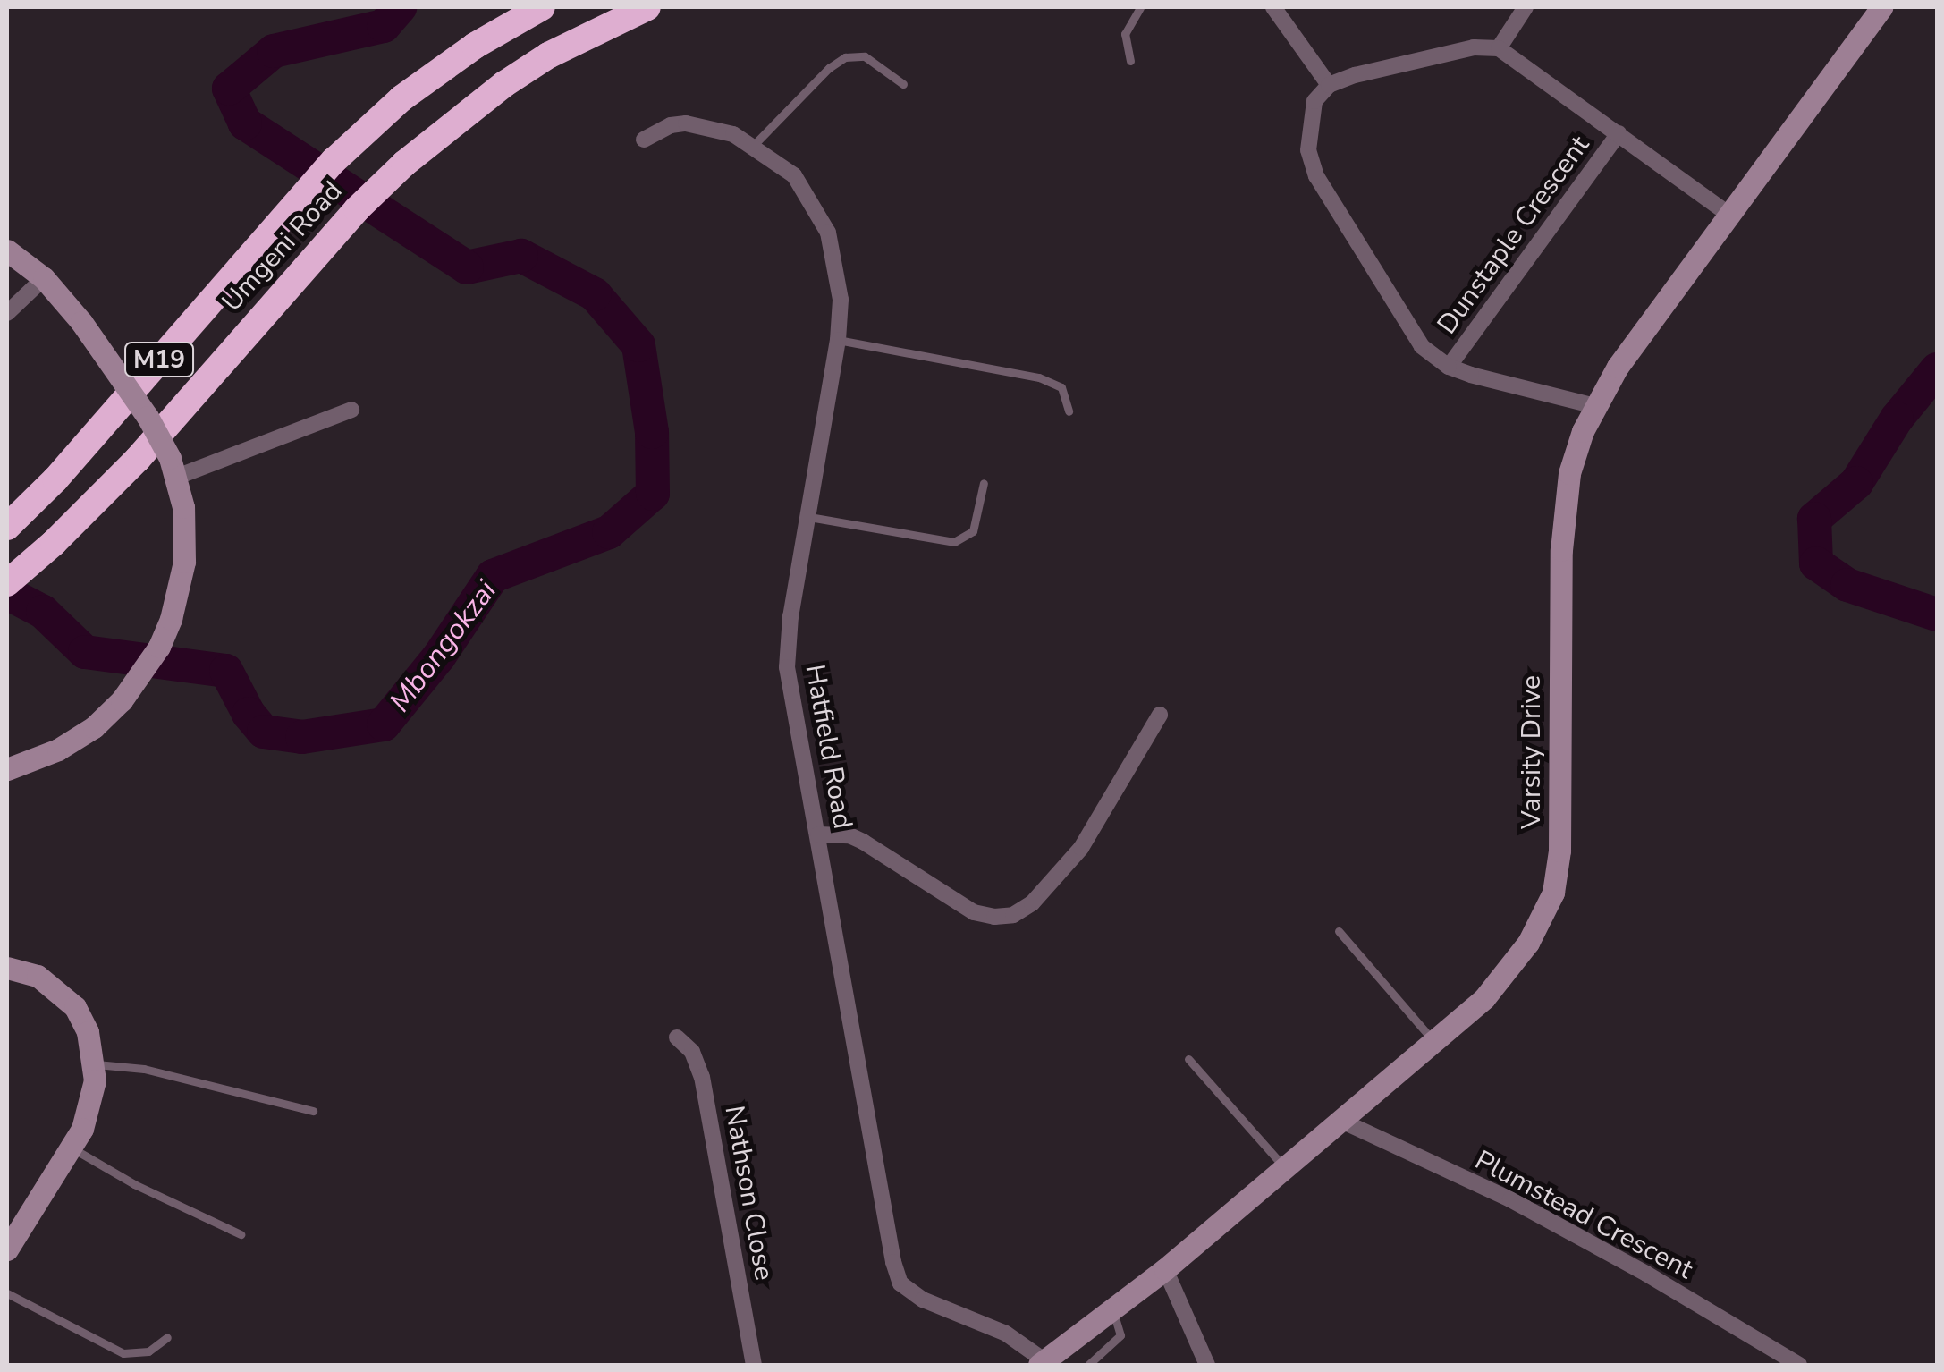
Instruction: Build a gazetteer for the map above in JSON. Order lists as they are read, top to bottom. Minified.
{"streets":{"highway":["Umgeni Road","M19"],"street":["Dunstaple Crescent","Hatfield Road","Varsity Drive","Nathson Close","Plumstead Crescent"]},"crossings":[["Dunstaple Crescent","Varsity Drive"],["Hatfield Road","Varsity Drive"],["Varsity Drive","Plumstead Crescent"]],"water":["Mbongokzai"]}
